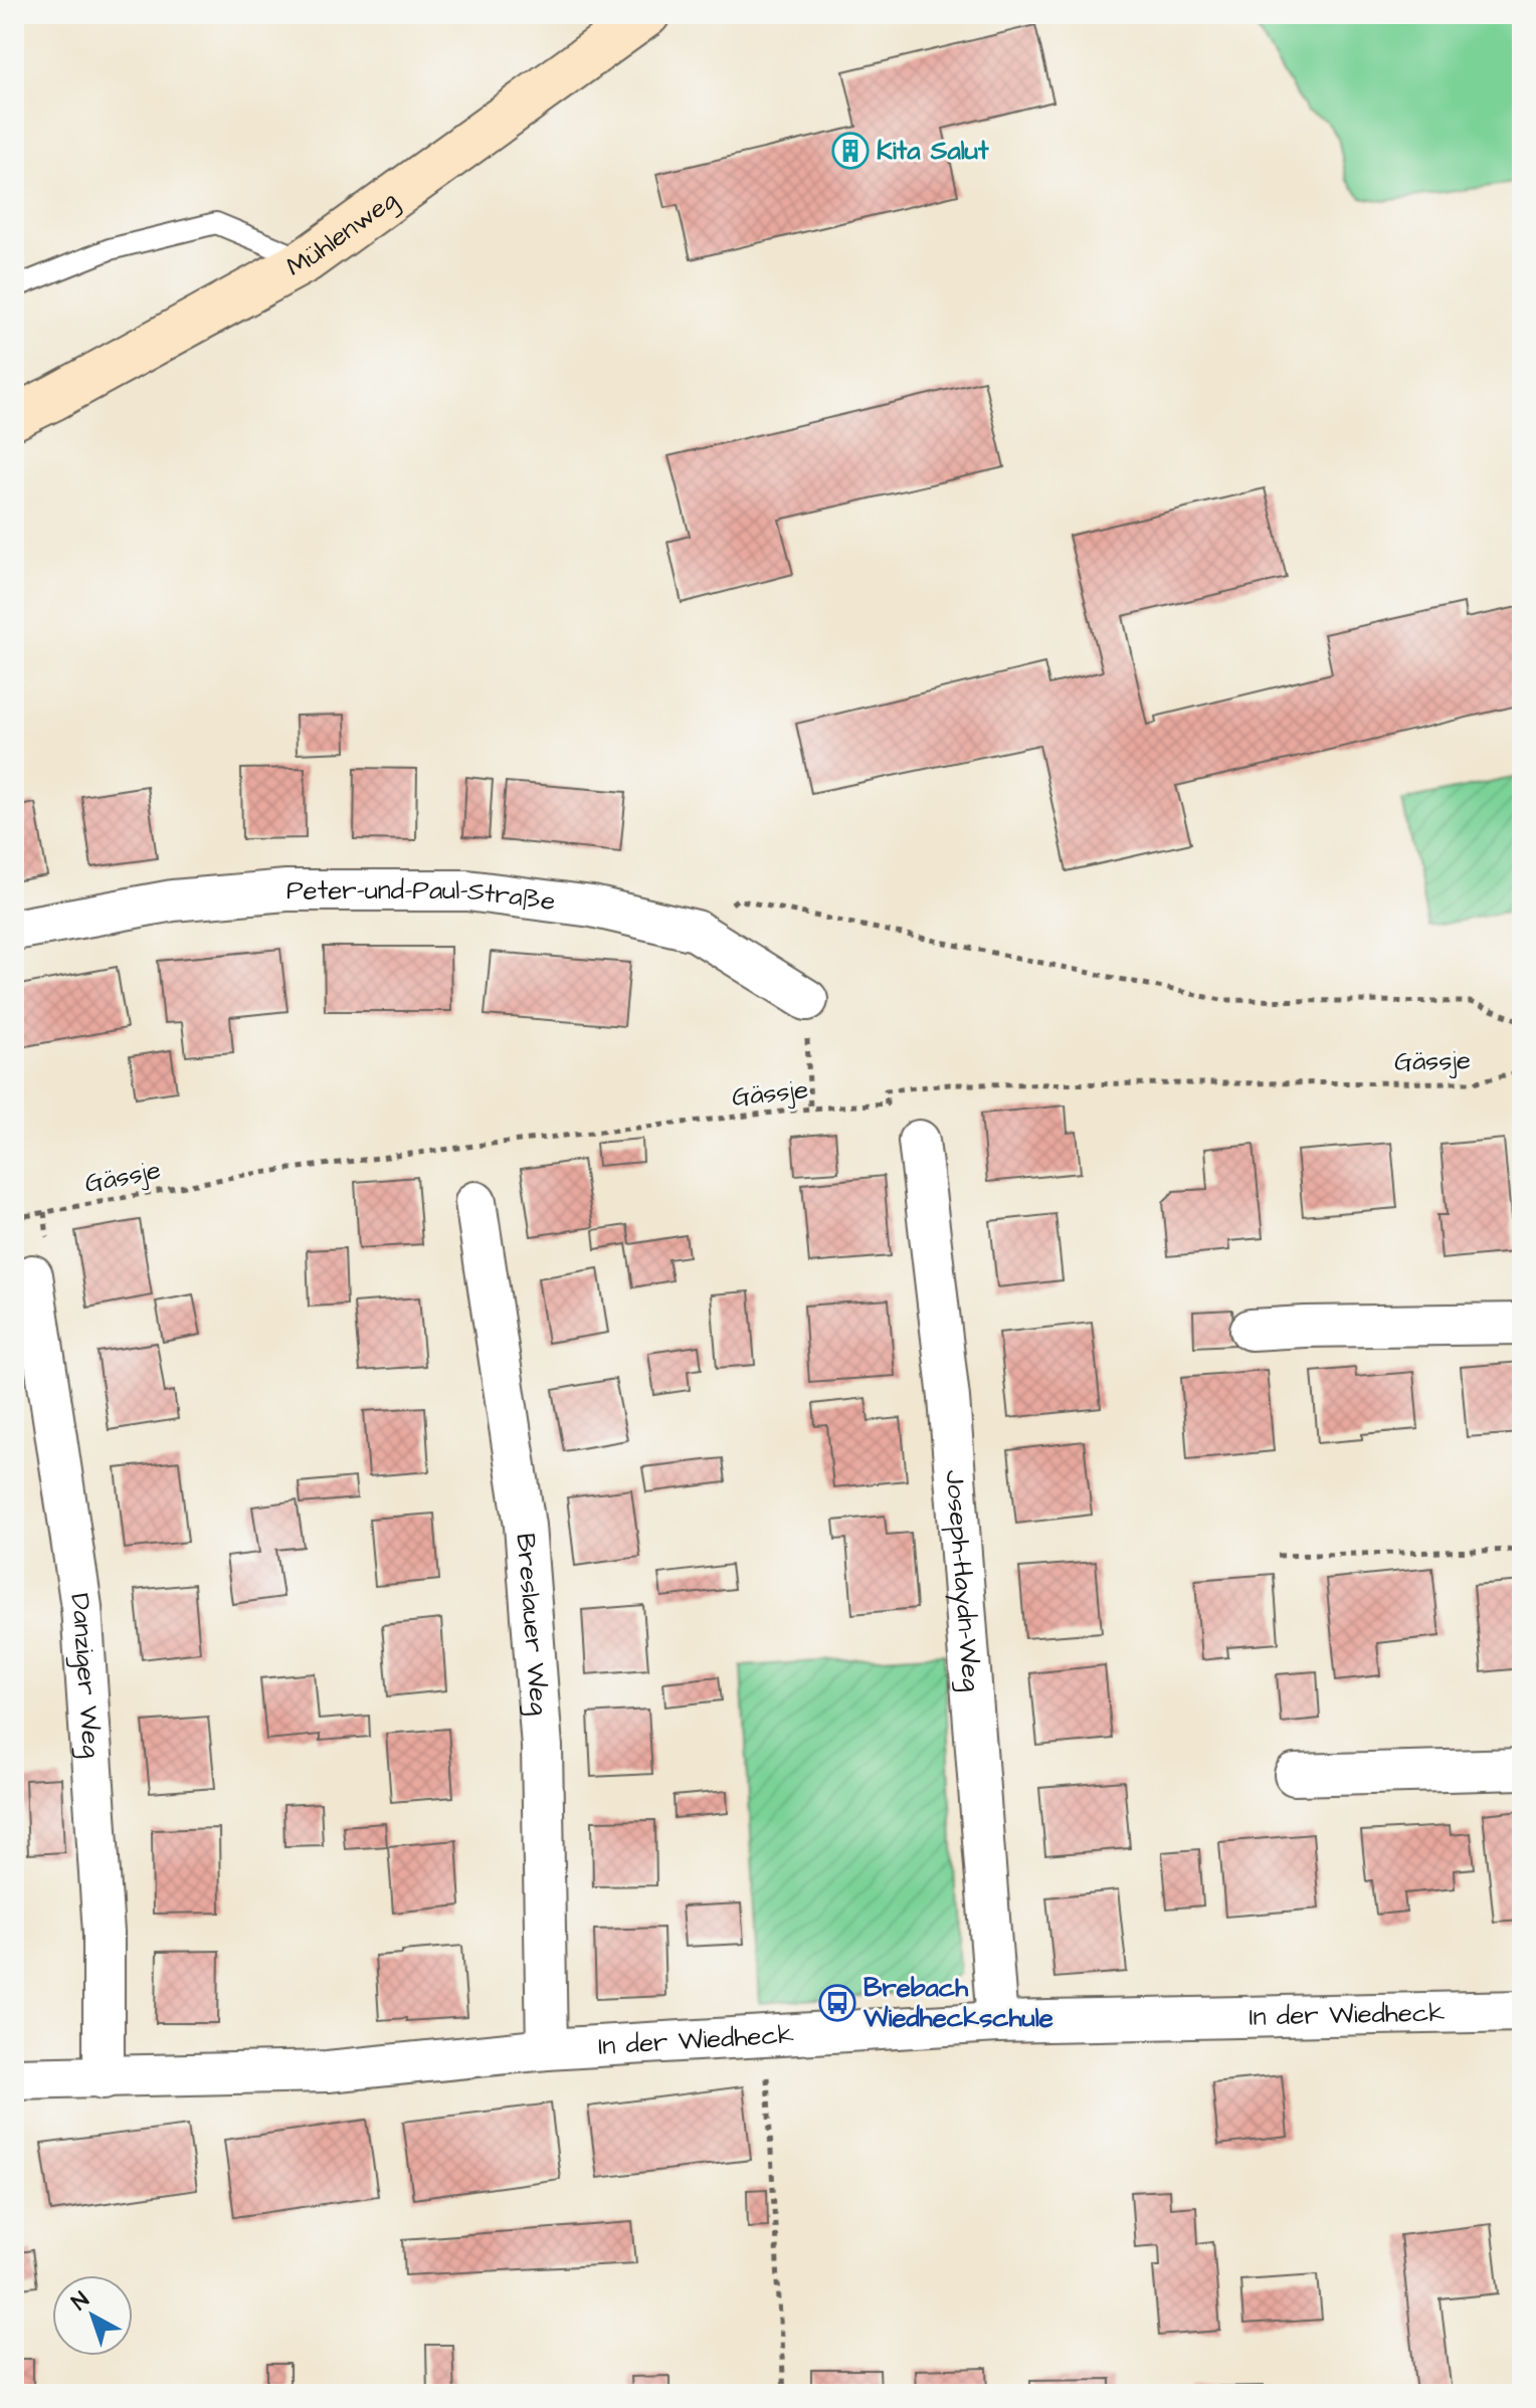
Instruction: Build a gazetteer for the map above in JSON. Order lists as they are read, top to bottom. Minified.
{"streets":{"street":["Mühlenweg","Peter-und-Paul-Straße","Joseph-Haydn-Weg","Breslauer Weg","Danziger Weg","In der Wiedheck"],"path":["Gässje"]},"crossings":[["Joseph-Haydn-Weg","In der Wiedheck"],["Breslauer Weg","In der Wiedheck"],["Danziger Weg","In der Wiedheck"]],"places":{"building":["Kita Salut"],"bus stop":["Brebach Wiedheckschule"]},"north":"top left"}
